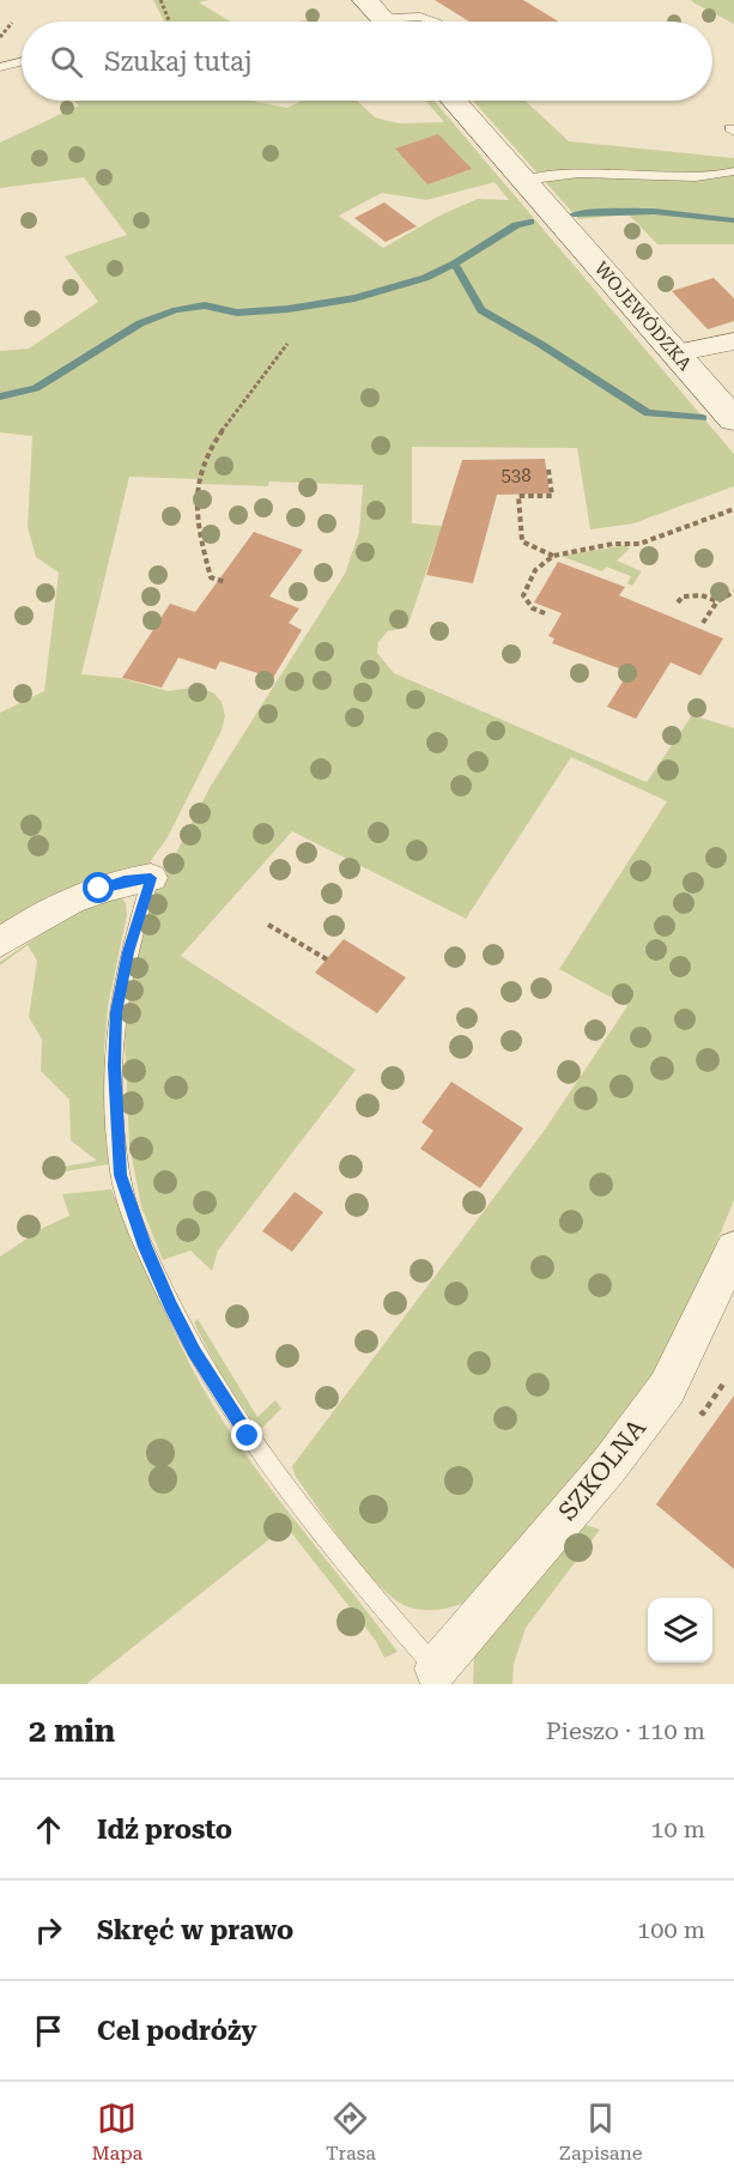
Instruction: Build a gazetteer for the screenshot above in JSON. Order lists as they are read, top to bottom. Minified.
{"streets":{"main road":["WOJEWÓDZKA"],"street":["SZKOLNA"]},"house_numbers":["538"],"page":{"search":"Szukaj tutaj","heading":["2 min","Pieszo · 110 m"],"list":[["Idź prosto","10 m"],["Skręć w prawo","100 m"],"Cel podróży"],"nav":["Mapa","Trasa","Zapisane"]}}
